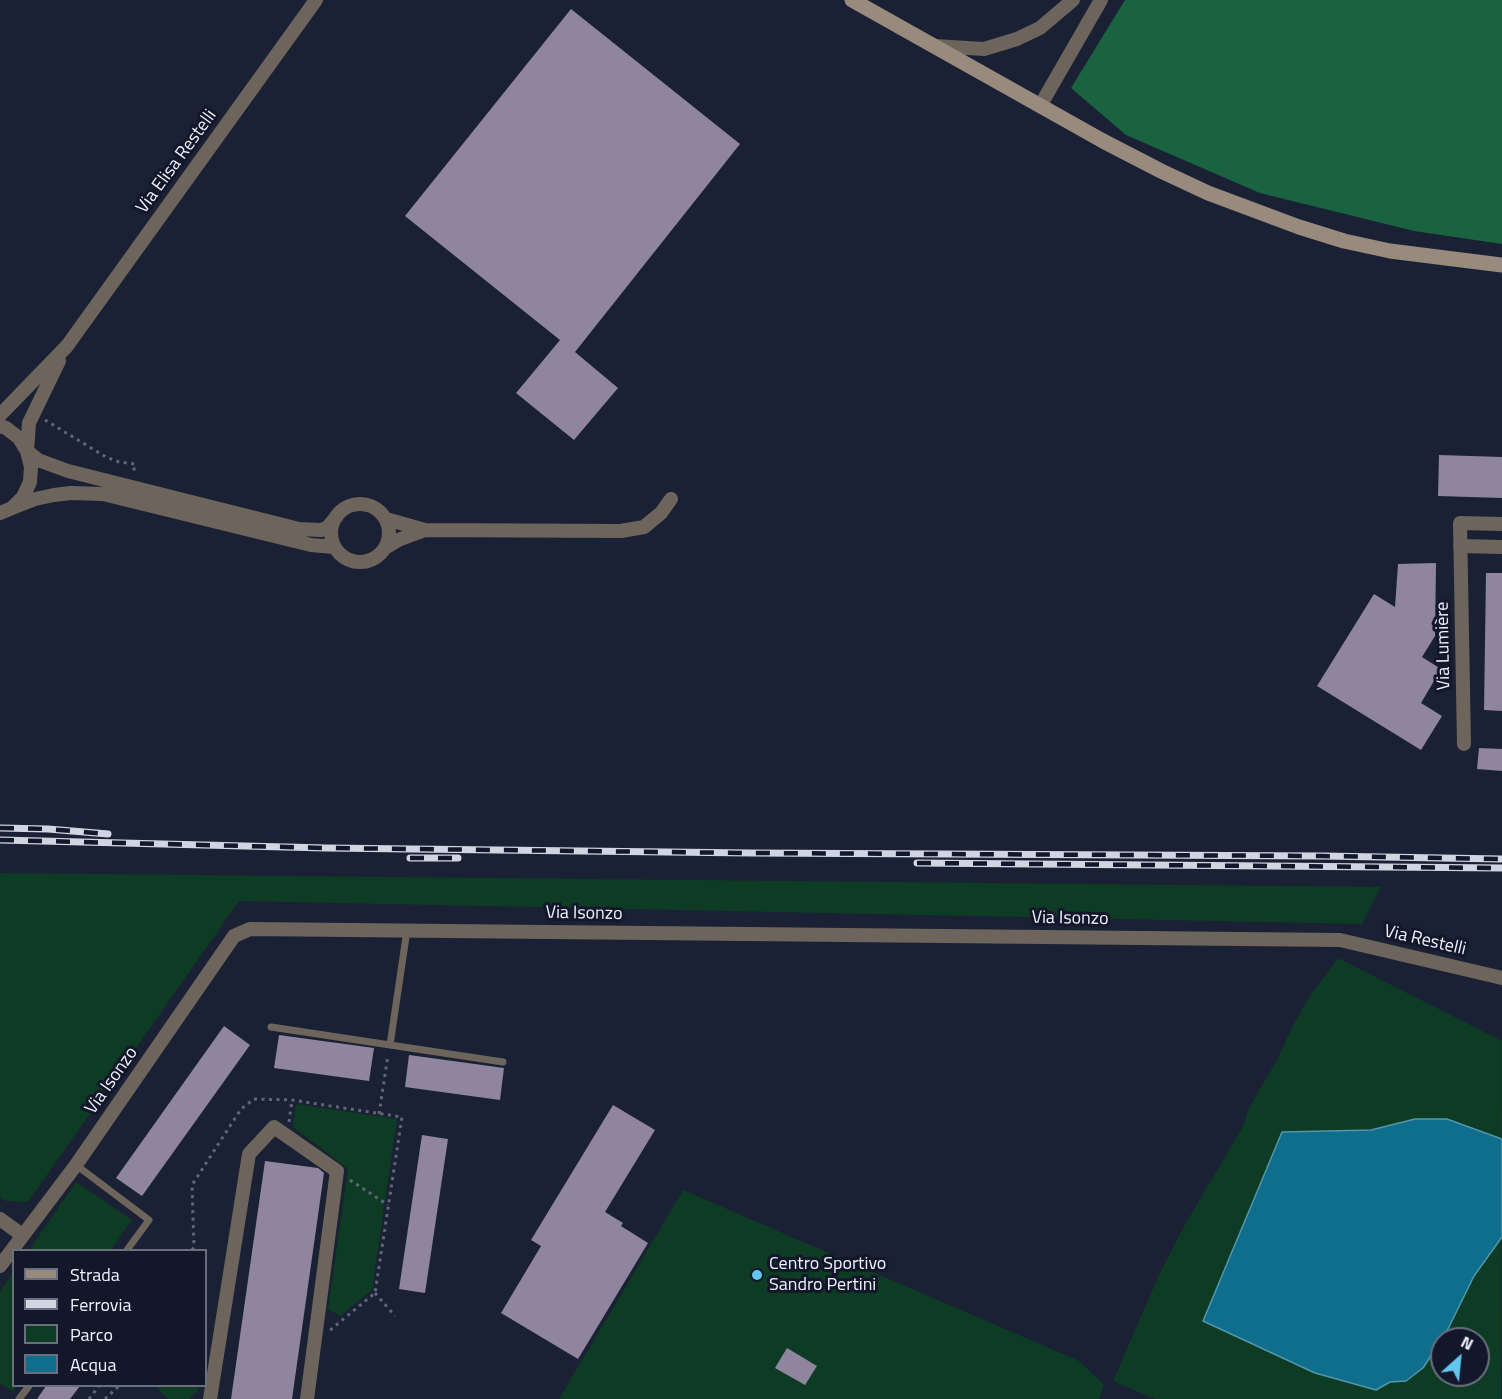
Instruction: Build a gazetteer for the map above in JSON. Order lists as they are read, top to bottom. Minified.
{"streets":{"street":["Via Elisa Restelli","Via Lumière","Via Isonzo","Via Restelli"]},"crossings":[["Via Isonzo","Via Restelli"]],"places":["Centro Sportivo Sandro Pertini"],"legend":["Strada","Ferrovia","Parco","Acqua"],"north":"top right"}
